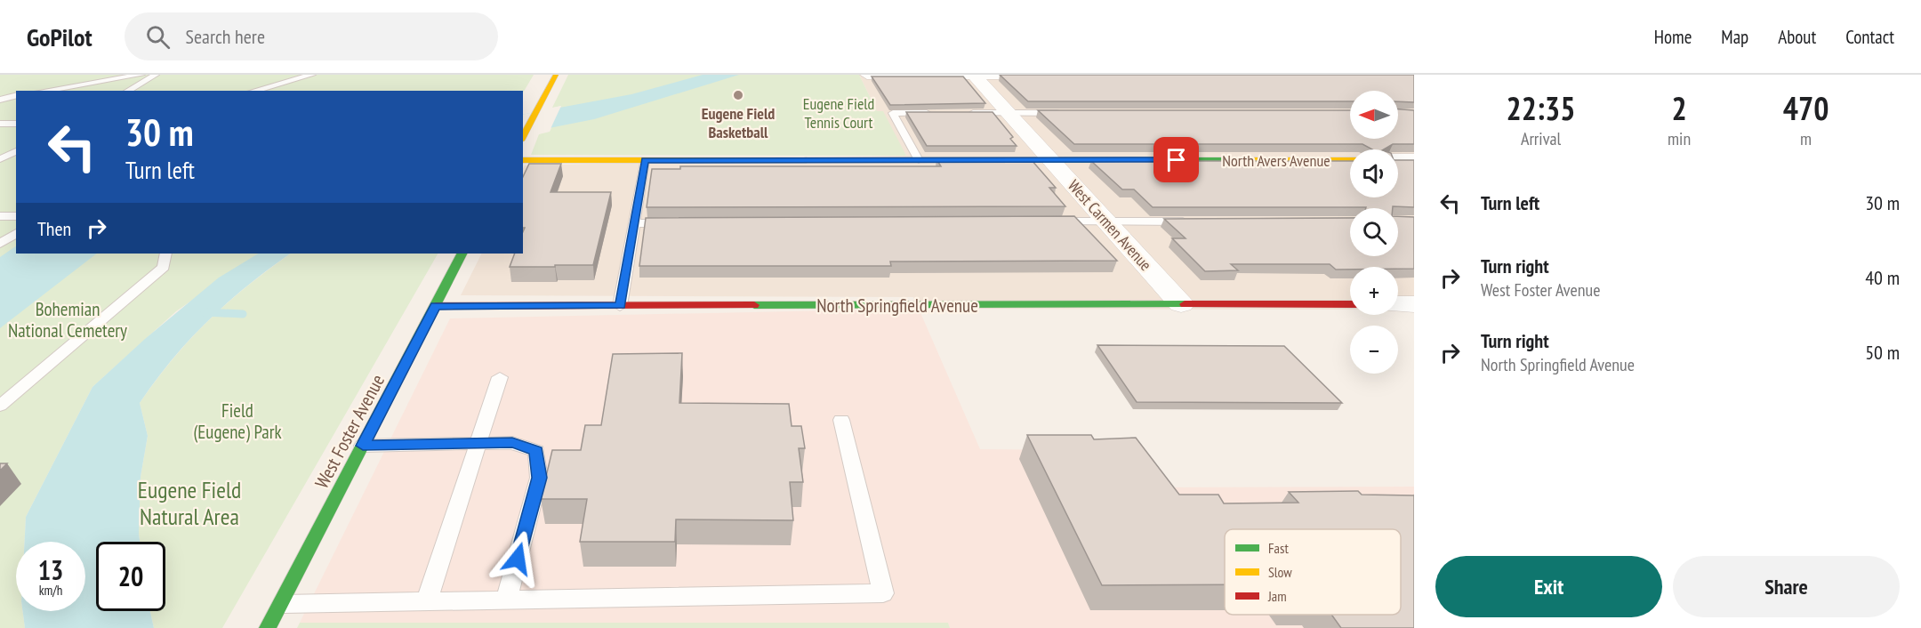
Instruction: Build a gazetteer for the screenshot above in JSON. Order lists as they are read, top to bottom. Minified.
{"streets":{"street":["North Avers Avenue","West Carmen Avenue","North Springfield Avenue","West Foster Avenue"]},"crossings":[["North Avers Avenue","West Carmen Avenue"],["West Carmen Avenue","North Springfield Avenue"],["North Springfield Avenue","West Foster Avenue"]],"parks":["Eugene Field Tennis Court","Bohemian National Cemetery","Field (Eugene) Park","Eugene Field Natural Area"],"places":["Eugene Field Basketball"],"legend":["Fast","Slow","Jam"],"north":"left","page":{"header":"GoPilot","search":"Search here","nav":["Home","Map","About","Contact"],"eta":["22:35","Arrival","2","min","470","m"],"map_buttons":["+","−"],"turn":["30 m","Turn left"],"list":[{"name":"Turn left","value":"30 m"},{"name":"Turn right","note":"West Foster Avenue","value":"40 m"},{"name":"Turn right","note":"North Springfield Avenue","value":"50 m"}],"then":"Then","speed":"13 km/h","limit":"20","buttons":["Exit","Share"]}}
